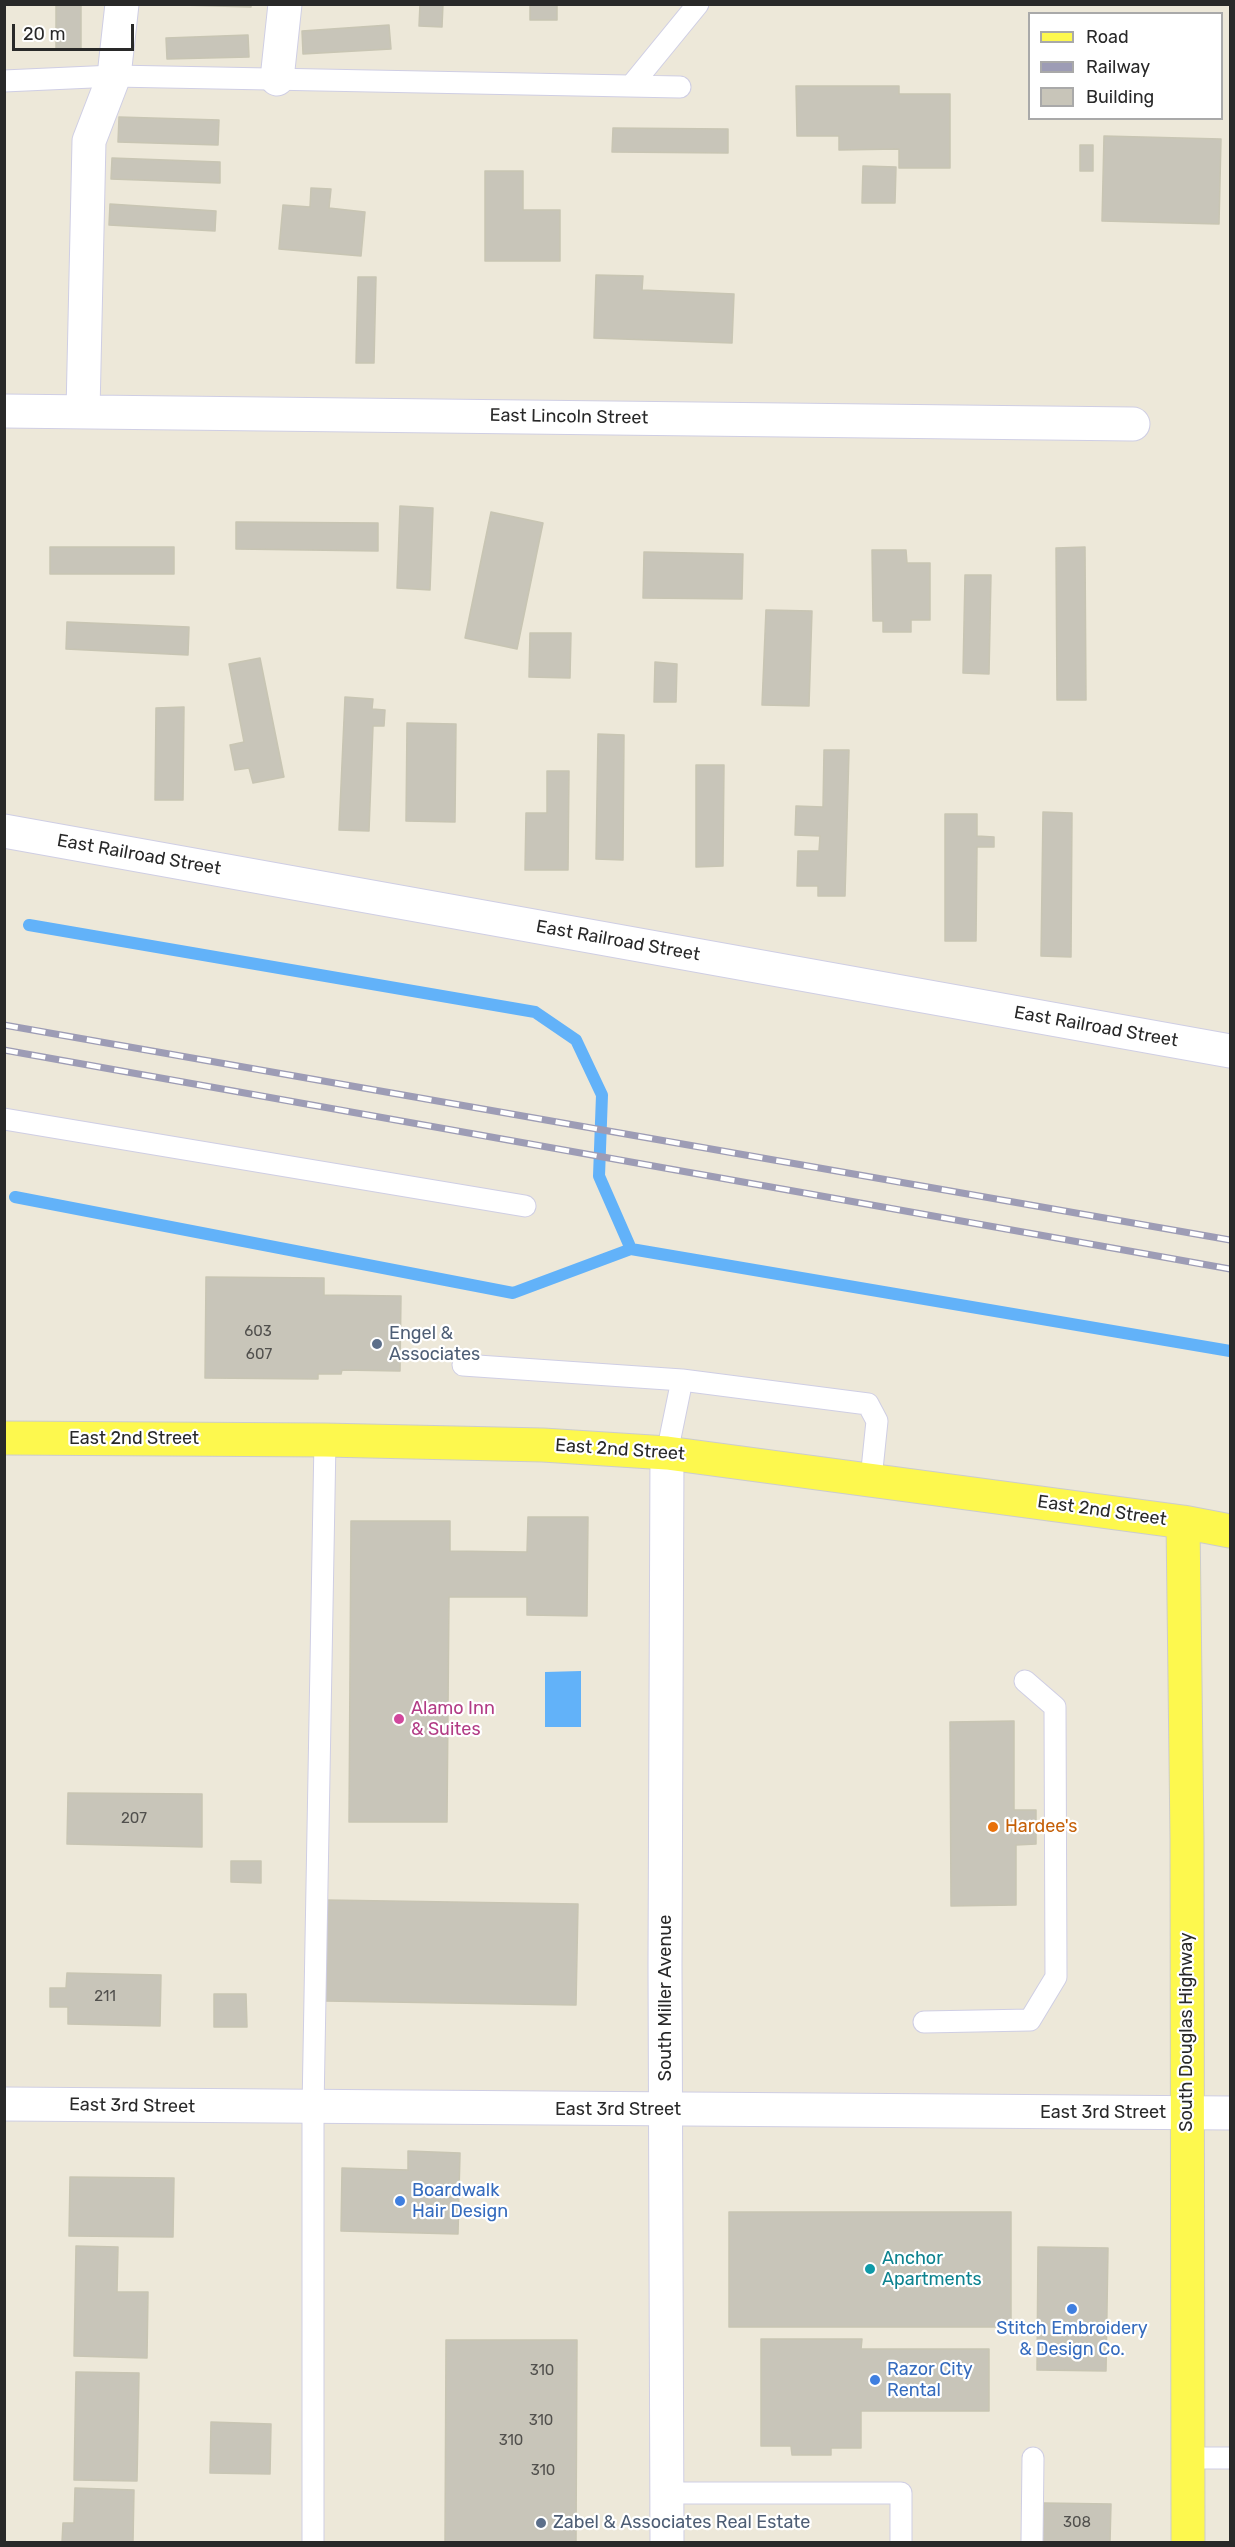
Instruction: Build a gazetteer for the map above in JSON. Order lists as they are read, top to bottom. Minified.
{"streets":{"main road":["East 2nd Street","South Douglas Highway"],"street":["East Lincoln Street","East Railroad Street","South Miller Avenue","East 3rd Street"]},"crossings":[["East 2nd Street","South Miller Avenue"],["East 2nd Street","South Douglas Highway"],["South Miller Avenue","East 3rd Street"],["South Douglas Highway","East 3rd Street"]],"places":["Engel & Associates","Alamo Inn & Suites","Hardee's","Boardwalk Hair Design","Anchor Apartments","Stitch Embroidery & Design Co.","Razor City Rental","Zabel & Associates Real Estate"],"house_numbers":["603","607","207","211","310","310","310","310","308"],"legend":["Road","Railway","Building"],"scale_bar":"20 m"}
